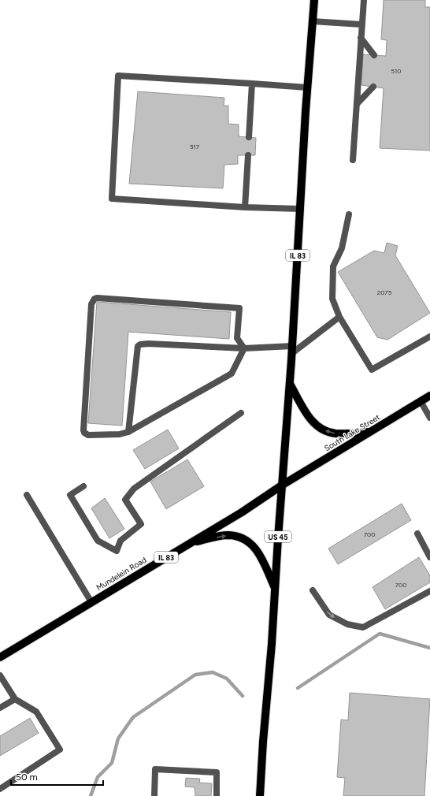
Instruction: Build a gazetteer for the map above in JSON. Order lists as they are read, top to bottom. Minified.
{"streets":{"main road":["IL 83","South Lake Street","US 45","Mundelein Road"]},"crossings":[["IL 83","South Lake Street"],["IL 83","US 45"],["IL 83","Mundelein Road"],["South Lake Street","US 45"],["South Lake Street","Mundelein Road"],["US 45","Mundelein Road"]],"house_numbers":["510","517","2075","700","700"],"scale_bar":"50 m"}
